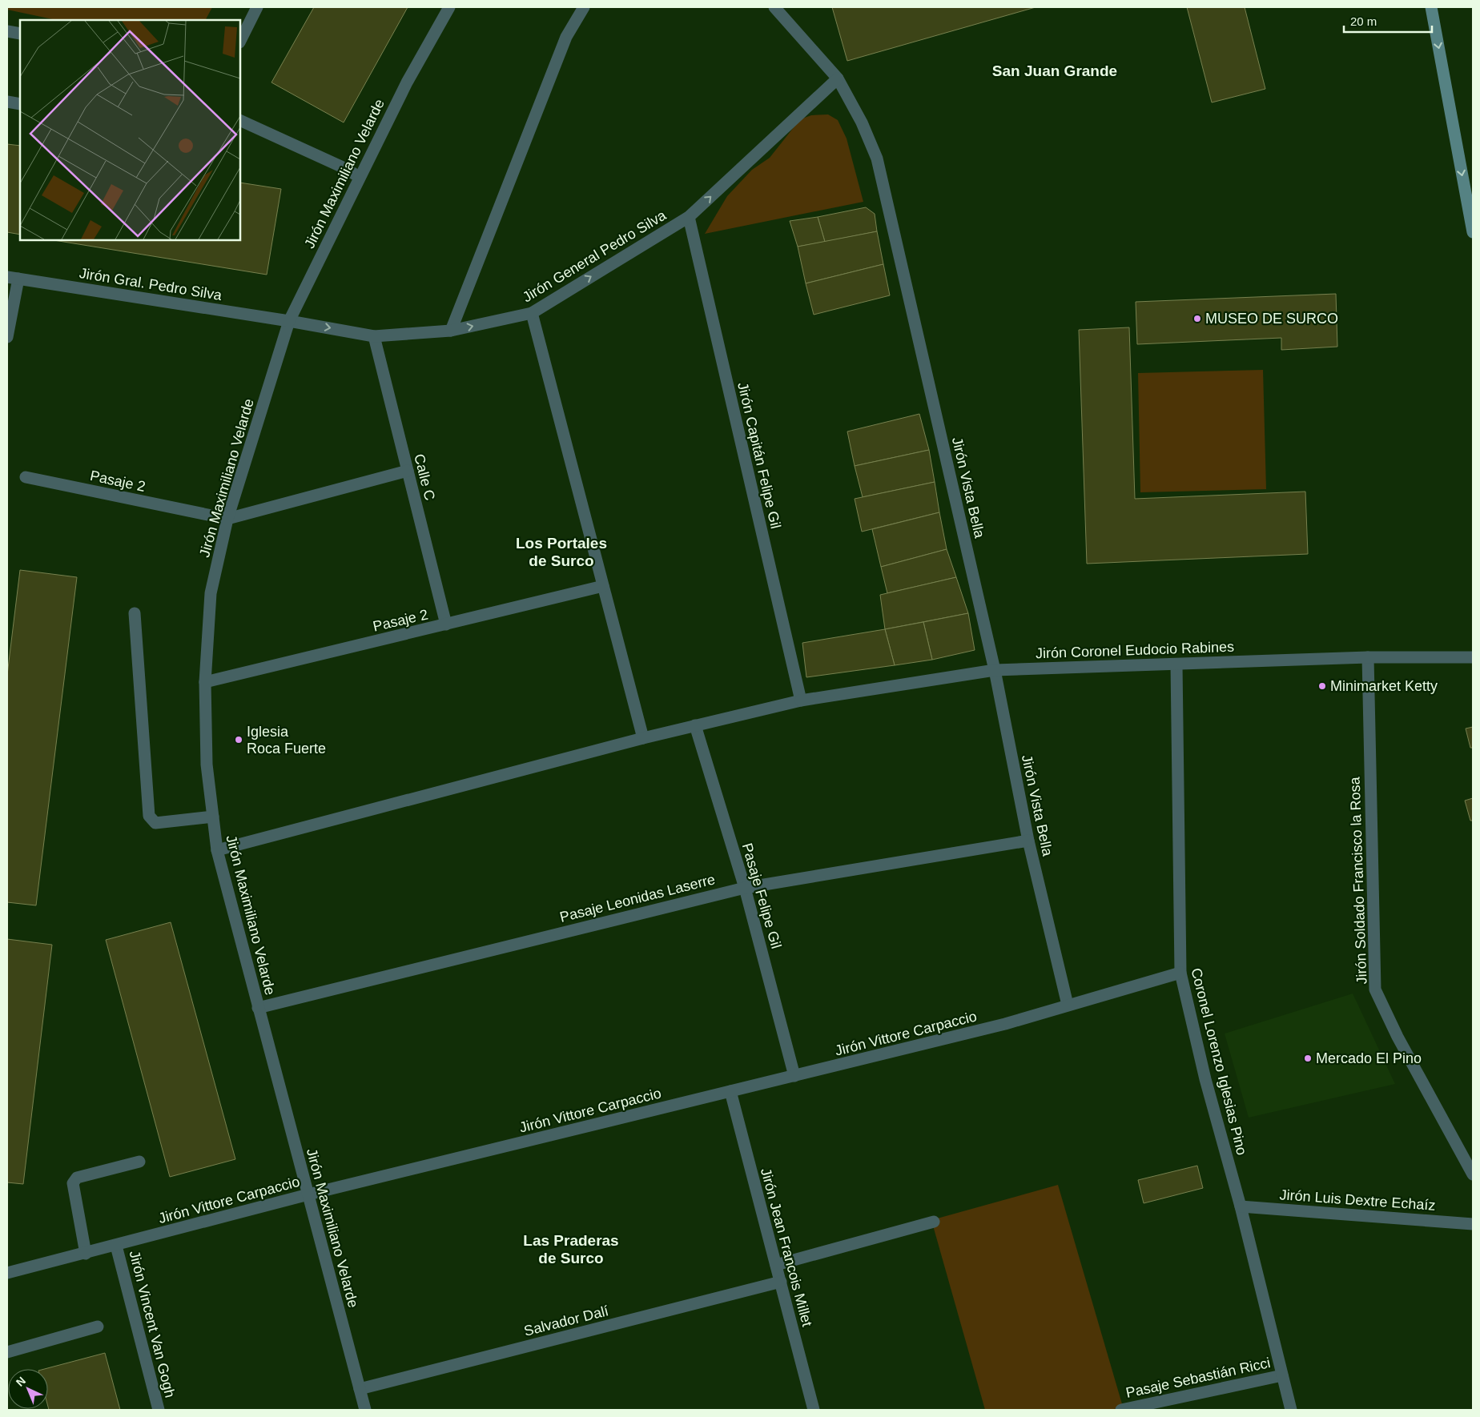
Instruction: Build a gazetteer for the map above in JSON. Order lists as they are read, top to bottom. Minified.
{"streets":{"street":["Jirón Maximiliano Velarde","Jirón General Pedro Silva","Jirón Gral. Pedro Silva","Jirón Capitán Felipe Gil","Calle C","Pasaje 2","Jirón Vista Bella","Jirón Coronel Eudocio Rabines","Jirón Soldado Francisco la Rosa","Pasaje Felipe Gil","Pasaje Leonidas Laserre","Jirón Vittore Carpaccio","Coronel Lorenzo Iglesias Pino","Jirón Luis Dextre Echaíz","Jirón Jean Francois Millet","Salvador Dalí","Jirón Vincent Van Gogh","Pasaje Sebastián Ricci"]},"crossings":[["Jirón Maximiliano Velarde","Jirón General Pedro Silva"],["Jirón Maximiliano Velarde","Jirón Gral. Pedro Silva"],["Jirón Maximiliano Velarde","Pasaje 2"],["Jirón Maximiliano Velarde","Jirón Coronel Eudocio Rabines"],["Jirón Maximiliano Velarde","Pasaje Leonidas Laserre"],["Jirón Maximiliano Velarde","Jirón Vittore Carpaccio"],["Jirón Maximiliano Velarde","Salvador Dalí"],["Jirón General Pedro Silva","Jirón Gral. Pedro Silva"],["Jirón General Pedro Silva","Jirón Capitán Felipe Gil"],["Jirón General Pedro Silva","Calle C"],["Jirón General Pedro Silva","Jirón Vista Bella"],["Jirón Capitán Felipe Gil","Jirón Coronel Eudocio Rabines"],["Calle C","Pasaje 2"],["Jirón Vista Bella","Jirón Coronel Eudocio Rabines"],["Jirón Vista Bella","Pasaje Leonidas Laserre"],["Jirón Vista Bella","Jirón Vittore Carpaccio"],["Jirón Coronel Eudocio Rabines","Jirón Soldado Francisco la Rosa"],["Jirón Coronel Eudocio Rabines","Pasaje Felipe Gil"],["Jirón Coronel Eudocio Rabines","Coronel Lorenzo Iglesias Pino"],["Pasaje Felipe Gil","Pasaje Leonidas Laserre"],["Pasaje Felipe Gil","Jirón Vittore Carpaccio"],["Jirón Vittore Carpaccio","Coronel Lorenzo Iglesias Pino"],["Jirón Vittore Carpaccio","Jirón Jean Francois Millet"],["Jirón Vittore Carpaccio","Jirón Vincent Van Gogh"],["Coronel Lorenzo Iglesias Pino","Jirón Luis Dextre Echaíz"],["Coronel Lorenzo Iglesias Pino","Pasaje Sebastián Ricci"],["Jirón Jean Francois Millet","Salvador Dalí"]],"one_way":["Jirón General Pedro Silva"],"districts":["San Juan Grande","Los Portales de Surco","Las Praderas de Surco"],"places":["MUSEO DE SURCO","Minimarket Ketty","Iglesia Roca Fuerte","Mercado El Pino"],"scale_bar":"20 m","north":"top left"}
